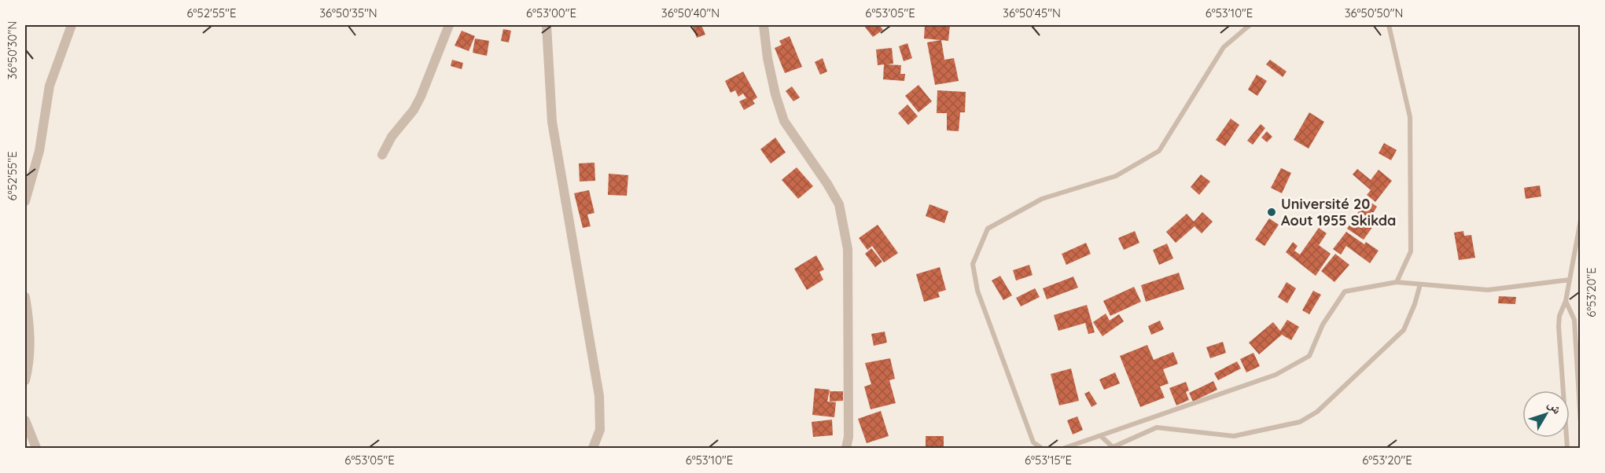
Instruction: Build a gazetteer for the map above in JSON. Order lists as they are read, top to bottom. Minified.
{"places":["Université 20 Aout 1955 Skikda"],"north":"top right","coordinates":["6°52'55\"E","36°50'35\"N","6°53'00\"E","36°50'40\"N","6°53'05\"E","36°50'45\"N","6°53'10\"E","36°50'50\"N","36°50'30\"N","6°53'20\"E","6°53'15\"E"]}
